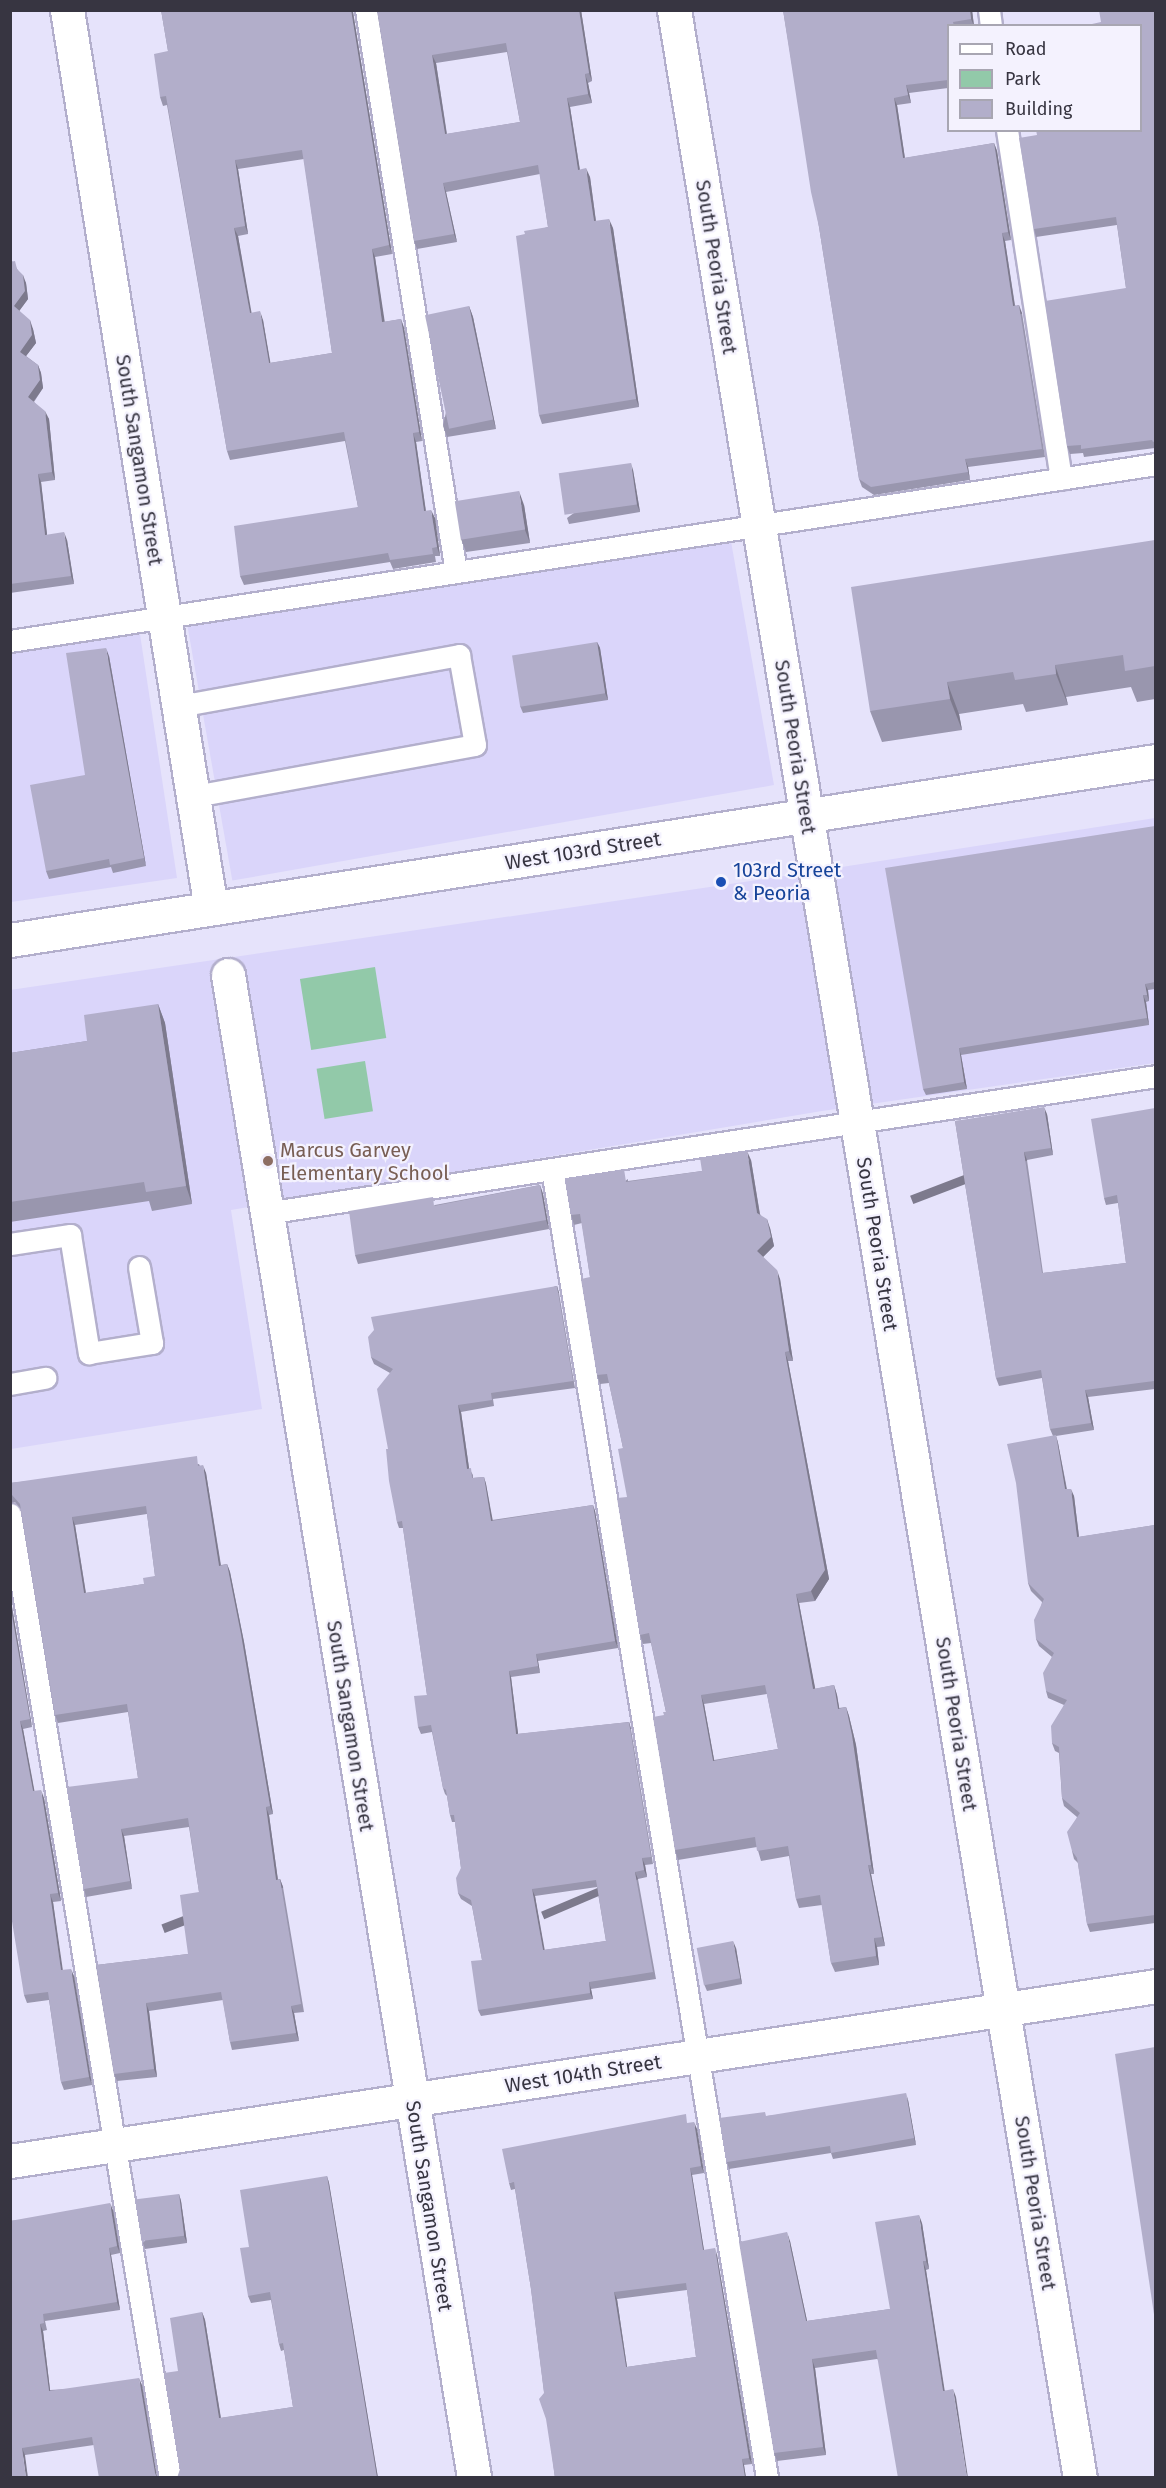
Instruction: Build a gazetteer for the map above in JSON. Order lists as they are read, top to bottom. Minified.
{"streets":{"street":["South Peoria Street","South Sangamon Street","West 103rd Street","West 104th Street"]},"crossings":[["South Peoria Street","West 103rd Street"],["South Peoria Street","West 104th Street"],["South Sangamon Street","West 103rd Street"],["South Sangamon Street","West 104th Street"]],"places":["103rd Street & Peoria","Marcus Garvey Elementary School"],"legend":["Road","Park","Building"]}
